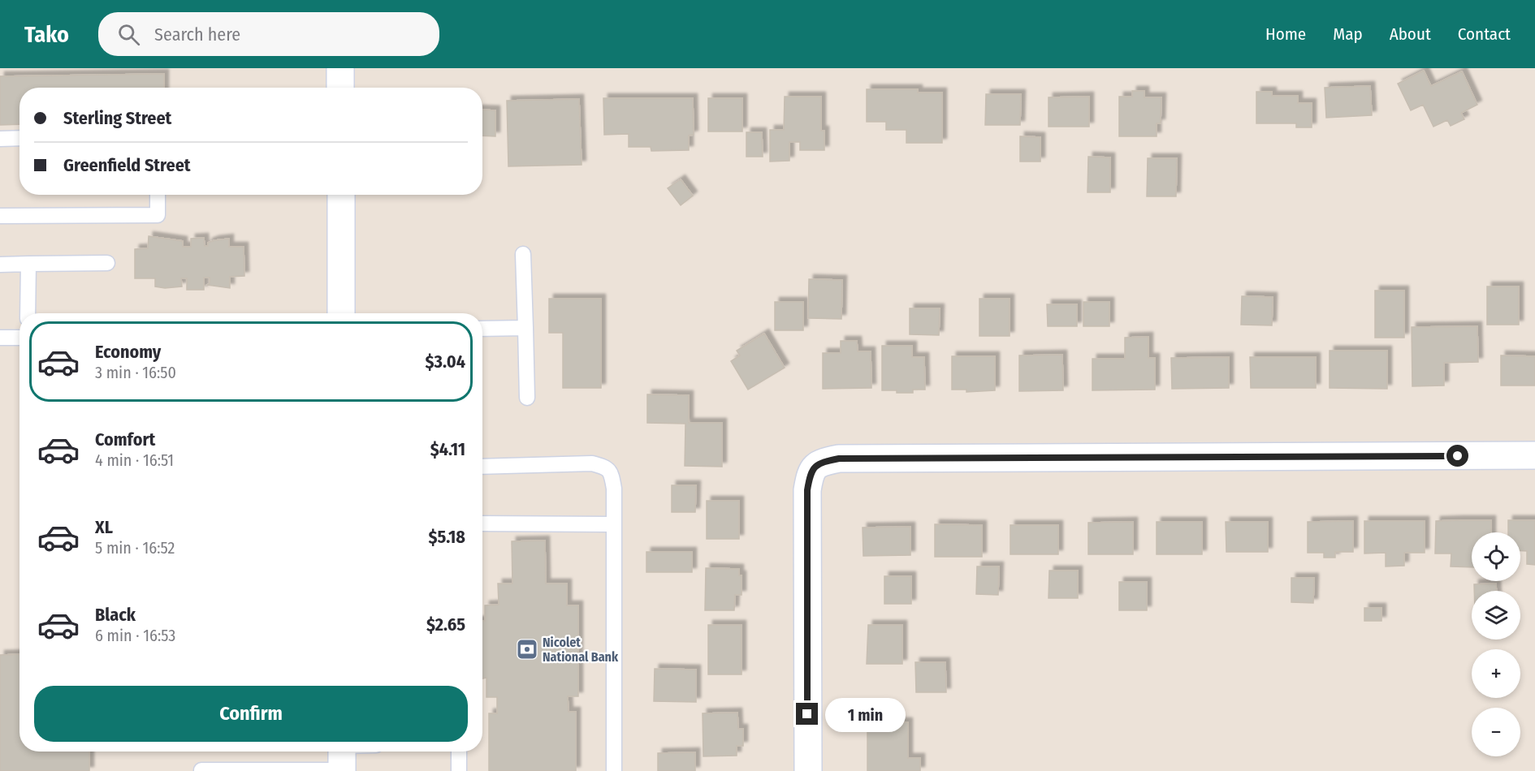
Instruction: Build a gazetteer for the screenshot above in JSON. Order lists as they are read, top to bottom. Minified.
{"places":{"bank":["Nicolet National Bank"]},"page":{"header":"Tako","search":"Search here","nav":["Home","Map","About","Contact"],"banner":["Sterling Street","Greenfield Street"],"list":[{"name":"Economy","note":"3 min · 16:50","value":"$3.04"},{"name":"Comfort","note":"4 min · 16:51","value":"$4.11"},{"name":"XL","note":"5 min · 16:52","value":"$5.18"},{"name":"Black","note":"6 min · 16:53","value":"$2.65"}],"map_buttons":["+","−"],"buttons":"Confirm","bubble":"1 min"}}
